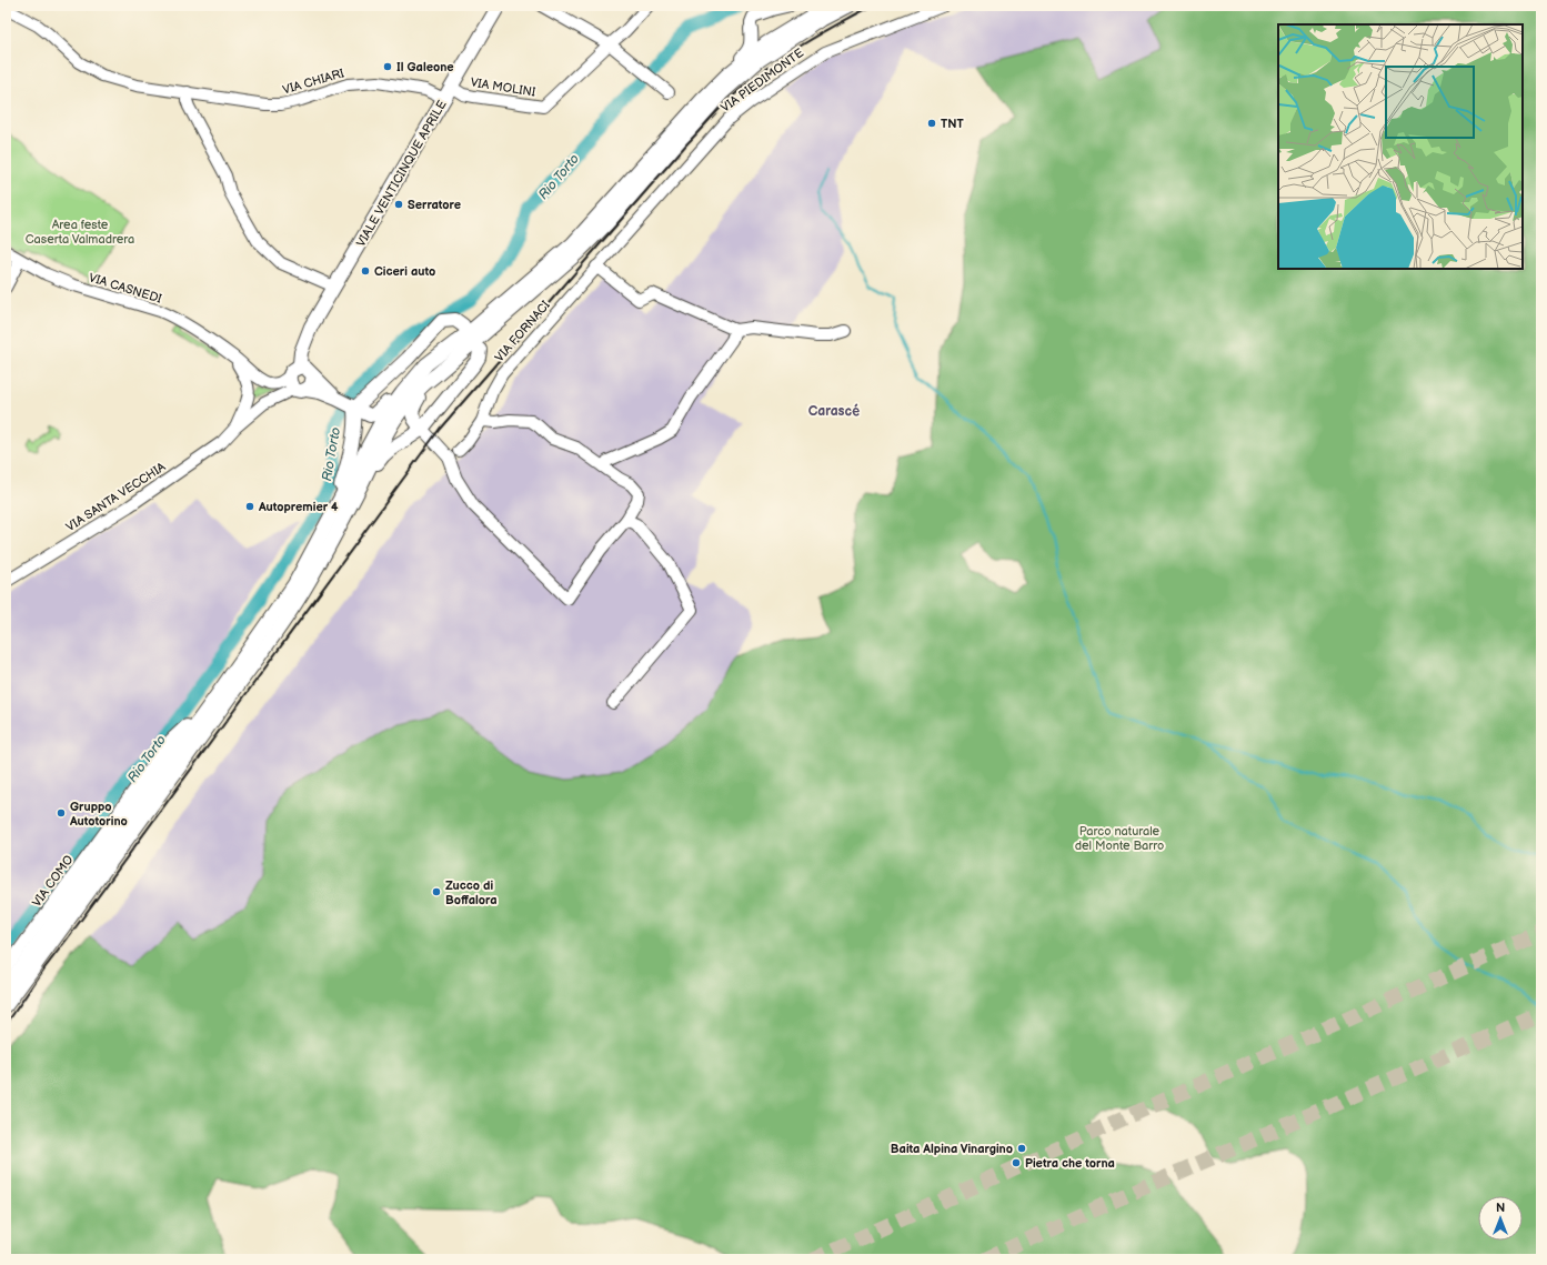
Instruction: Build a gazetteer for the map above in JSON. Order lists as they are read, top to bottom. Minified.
{"streets":{"main road":["VIALE VENTICINQUE APRILE"],"street":["VIA PIEDIMONTE","VIA CHIARI","VIA MOLINI","VIA CASNEDI","VIA FORNACI","VIA SANTA VECCHIA","VIA COMO"]},"crossings":[["VIA PIEDIMONTE","VIA FORNACI"],["VIA CHIARI","VIALE VENTICINQUE APRILE"],["VIA MOLINI","VIALE VENTICINQUE APRILE"]],"districts":["Carascé"],"water":["Rio Torto"],"parks":["Area feste Caserta Valmadrera","Parco naturale del Monte Barro"],"places":["Il Galeone","TNT","Serratore","Ciceri auto","Autopremier 4","Gruppo Autotorino","Zucco di Boffalora","Baita Alpina Vinargino","Pietra che torna"],"north":"top"}
